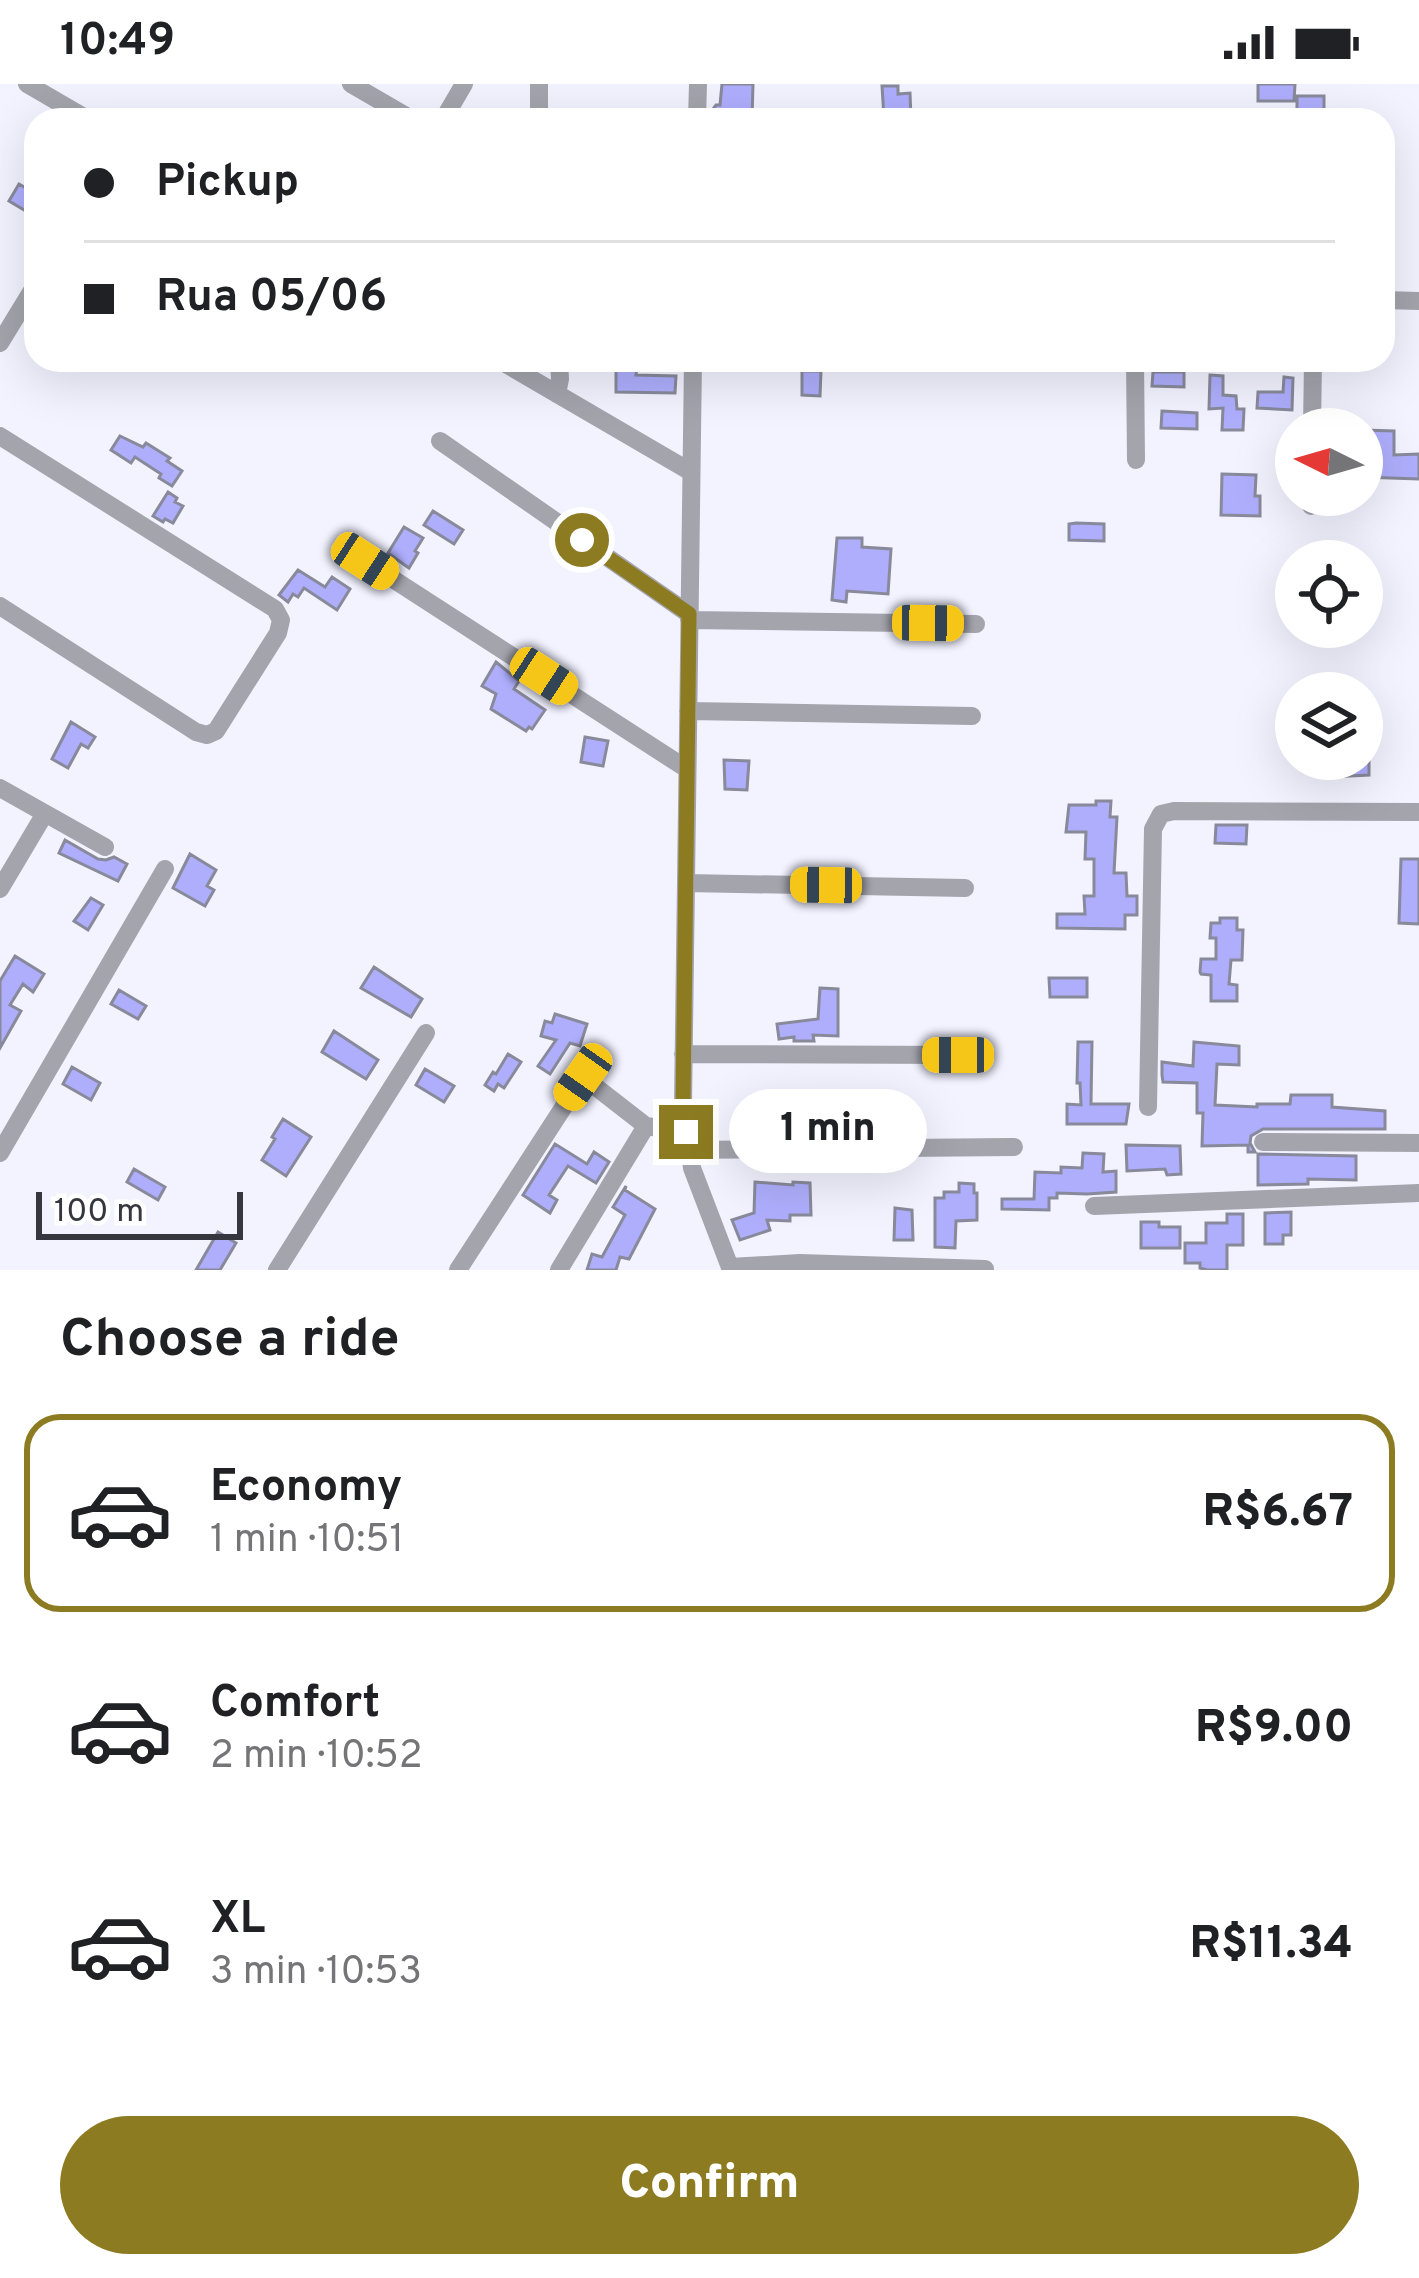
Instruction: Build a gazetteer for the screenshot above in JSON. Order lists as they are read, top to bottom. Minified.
{"scale_bar":"100 m","north":"left","page":{"status":"10:49","banner":["Pickup","Rua 05/06"],"bubble":"1 min","scale":"100 m","heading":"Choose a ride","list":[{"name":"Economy","note":"1 min · 10:51","value":"R$6.67"},{"name":"Comfort","note":"2 min · 10:52","value":"R$9.00"},{"name":"XL","note":"3 min · 10:53","value":"R$11.34"}],"buttons":"Confirm"}}
